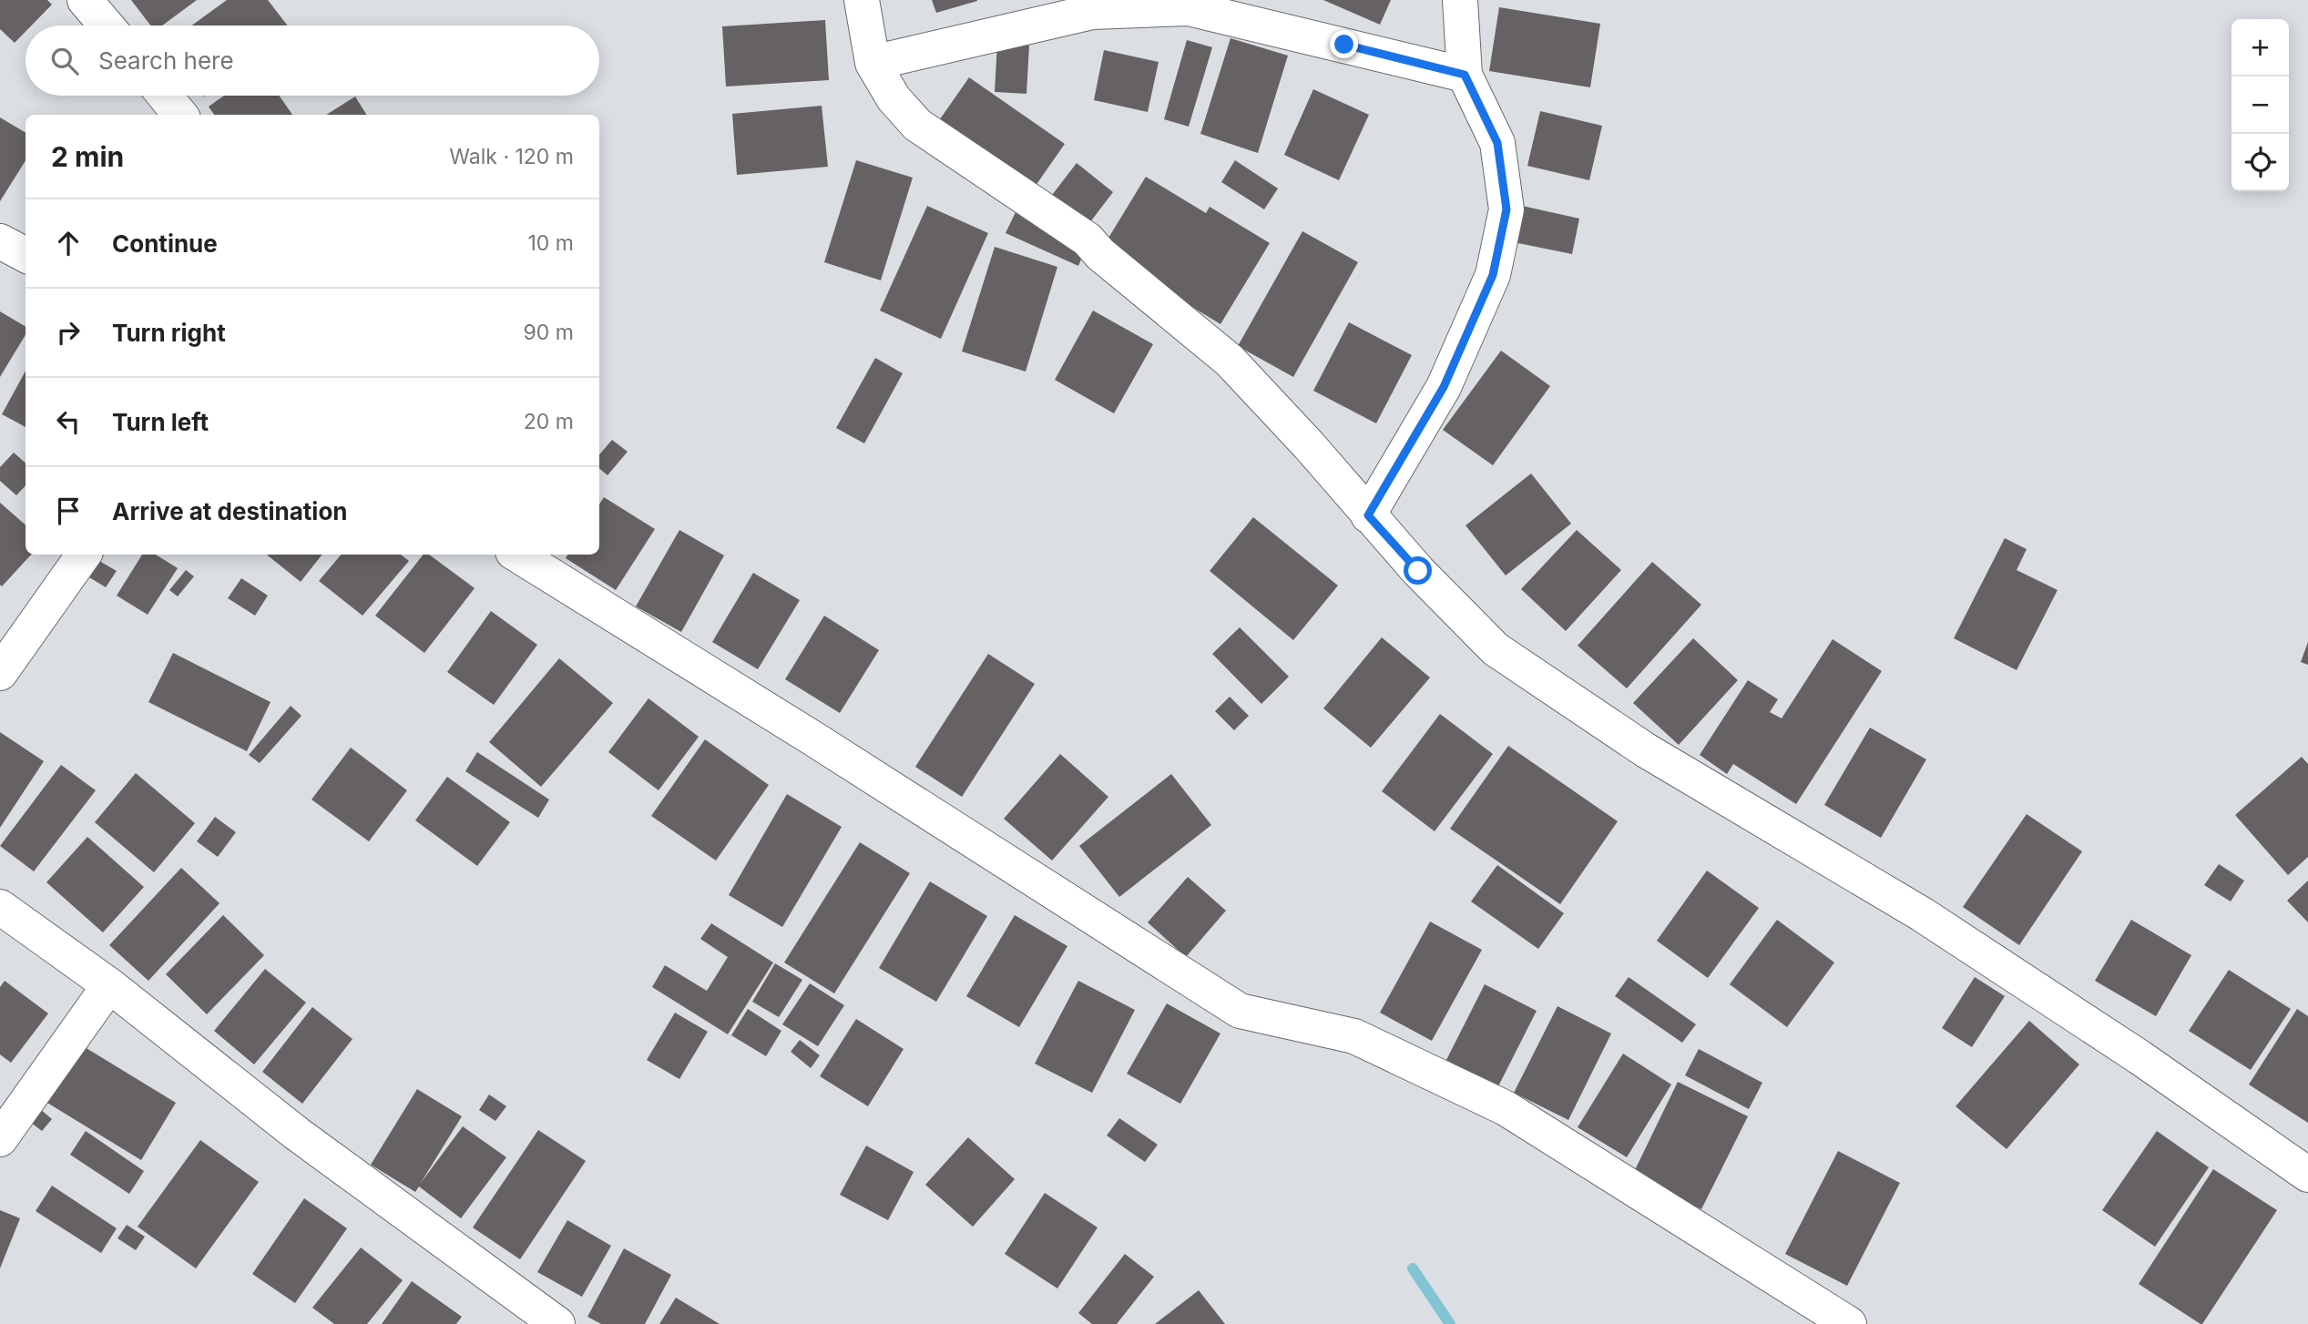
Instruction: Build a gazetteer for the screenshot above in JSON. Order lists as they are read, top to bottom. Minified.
{"page":{"map_buttons":["+","−"],"search":"Search here","heading":["2 min","Walk · 120 m"],"list":[["Continue","10 m"],["Turn right","90 m"],["Turn left","20 m"],"Arrive at destination"]}}
